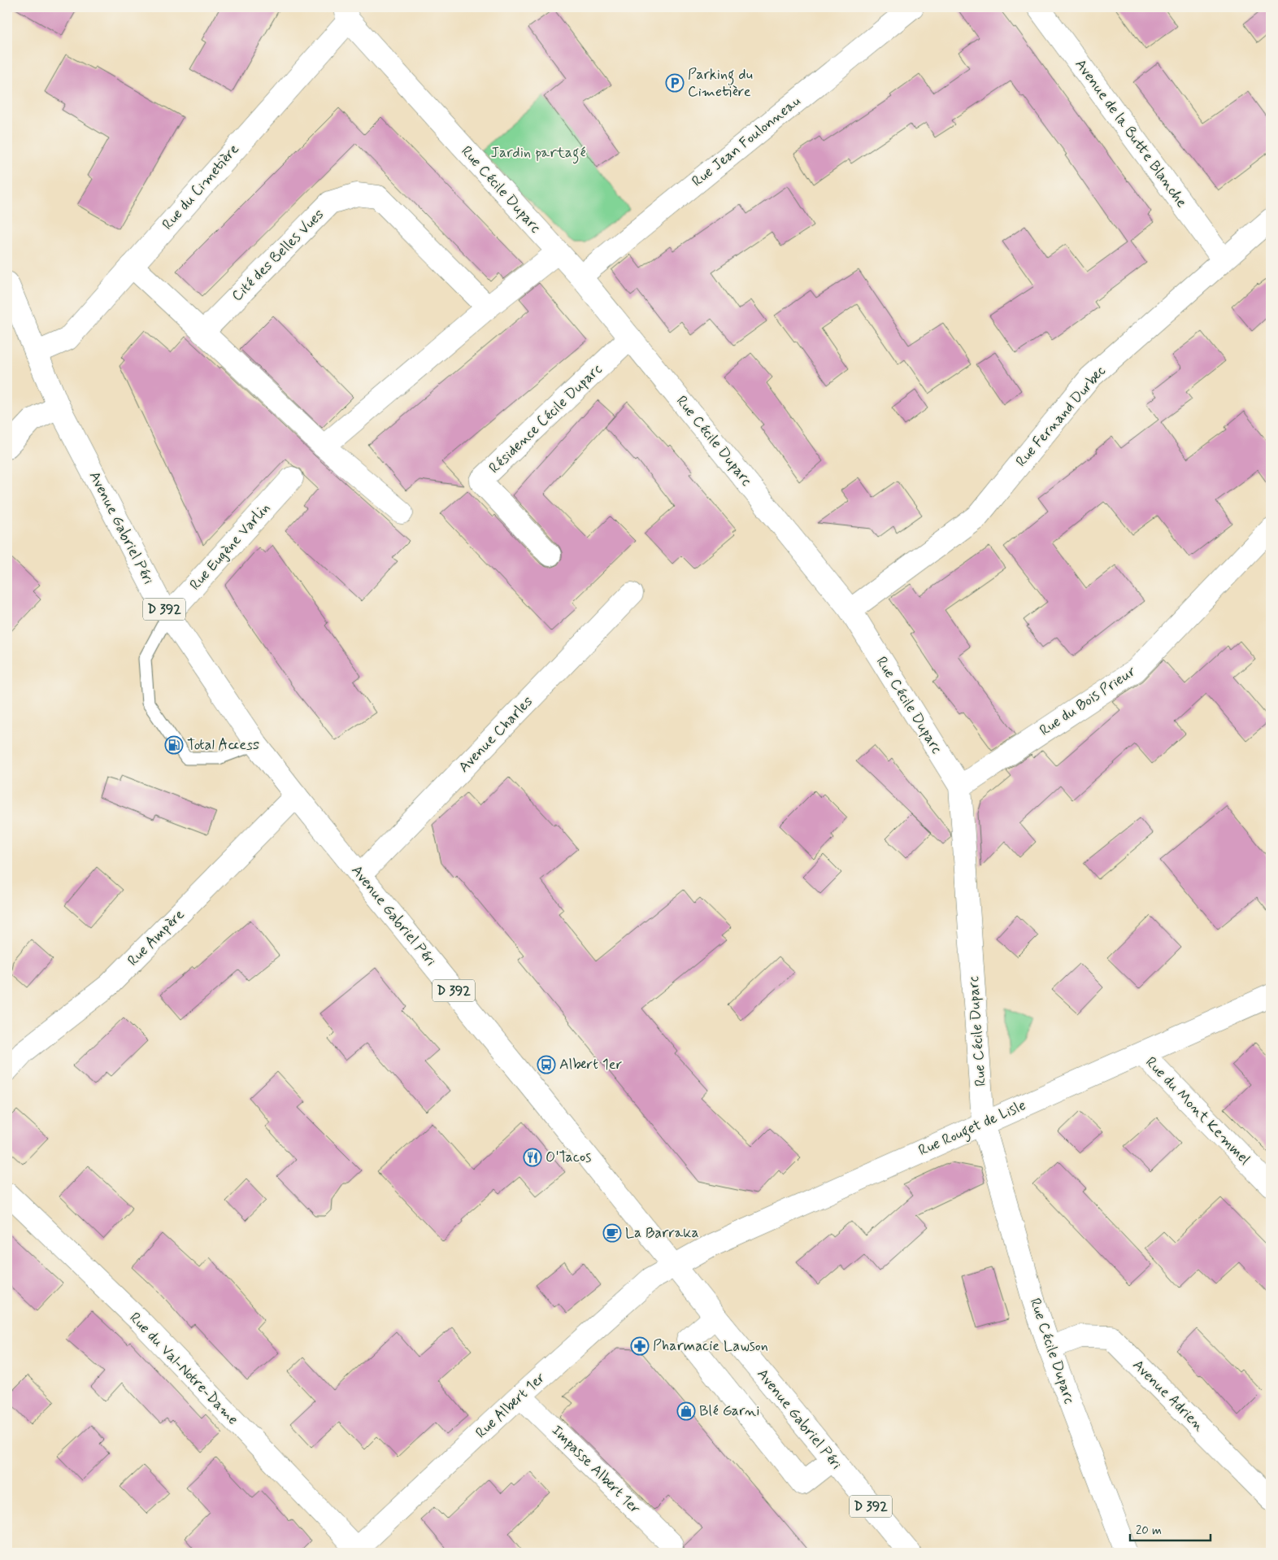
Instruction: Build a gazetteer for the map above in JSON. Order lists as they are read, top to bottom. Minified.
{"streets":{"street":["Avenue de la Butte Blanche","Rue Jean Foulonneau","Rue du Cimetière","Rue Cécile Duparc","Cité des Belles Vues","Rue Fernand Durbec","Résidence Cécile Duparc","Avenue Gabriel Péri","Rue Eugène Varlin","D 392","Rue du Bois Prieur","Avenue Charles","Rue Ampère","Rue du Mont Kemmel","Rue Rouget de Lisle","Rue du Val-Notre-Dame","Avenue Adrien","Rue Albert 1er","Impasse Albert 1er"]},"crossings":[["Avenue de la Butte Blanche","Rue Fernand Durbec"],["Rue Jean Foulonneau","Rue Cécile Duparc"],["Rue du Cimetière","Rue Cécile Duparc"],["Rue du Cimetière","Avenue Gabriel Péri"],["Rue Cécile Duparc","Rue Fernand Durbec"],["Rue Cécile Duparc","Résidence Cécile Duparc"],["Rue Cécile Duparc","Rue du Bois Prieur"],["Rue Cécile Duparc","Rue Rouget de Lisle"],["Rue Cécile Duparc","Avenue Adrien"],["Avenue Gabriel Péri","Rue Eugène Varlin"],["Avenue Gabriel Péri","Avenue Charles"],["Avenue Gabriel Péri","Rue Ampère"],["Avenue Gabriel Péri","Rue Rouget de Lisle"],["Avenue Gabriel Péri","Rue Albert 1er"],["Rue du Mont Kemmel","Rue Rouget de Lisle"],["Rue Rouget de Lisle","Rue Albert 1er"],["Rue du Val-Notre-Dame","Rue Albert 1er"],["Rue Albert 1er","Impasse Albert 1er"]],"parks":["Jardin partagé"],"places":{"parking":["Parking du Cimetière"],"fuel station":["Total Access"],"bus stop":["Albert 1er"],"restaurant":["O'Tacos"],"cafe":["La Barraka"],"pharmacy":["Pharmacie Lawson"],"shop":["Blé Garni"]},"scale_bar":"20 m"}
